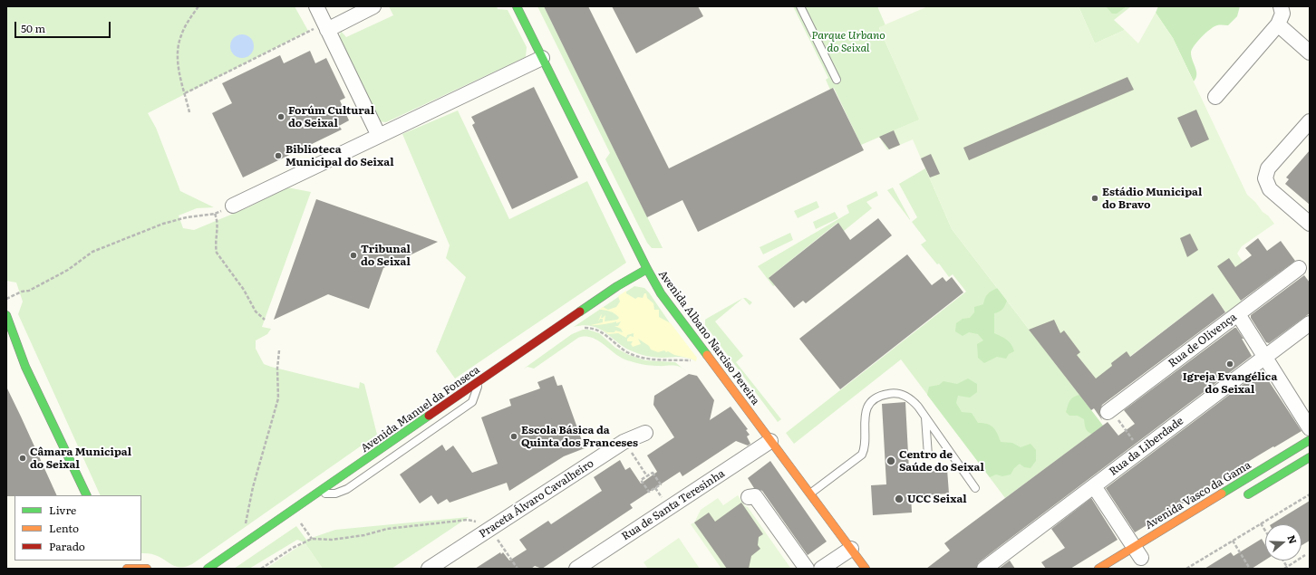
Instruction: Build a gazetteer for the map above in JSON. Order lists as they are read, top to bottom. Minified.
{"streets":{"street":["Avenida Albano Narciso Pereira","Rua de Olivença","Avenida Manuel da Fonseca","Rua da Liberdade","Avenida Vasco da Gama","Praceta Álvaro Cavalheiro","Rua de Santa Teresinha"]},"crossings":[["Avenida Albano Narciso Pereira","Avenida Manuel da Fonseca"],["Avenida Albano Narciso Pereira","Rua de Santa Teresinha"]],"parks":["Parque Urbano do Seixal"],"places":["Forúm Cultural do Seixal","Biblioteca Municipal do Seixal","Estádio Municipal do Bravo","Tribunal do Seixal","Igreja Evangélica do Seixal","Escola Básica da Quinta dos Franceses","Câmara Municipal do Seixal","Centro de Saúde do Seixal","UCC Seixal"],"legend":["Livre","Lento","Parado"],"scale_bar":"50 m","north":"right"}
